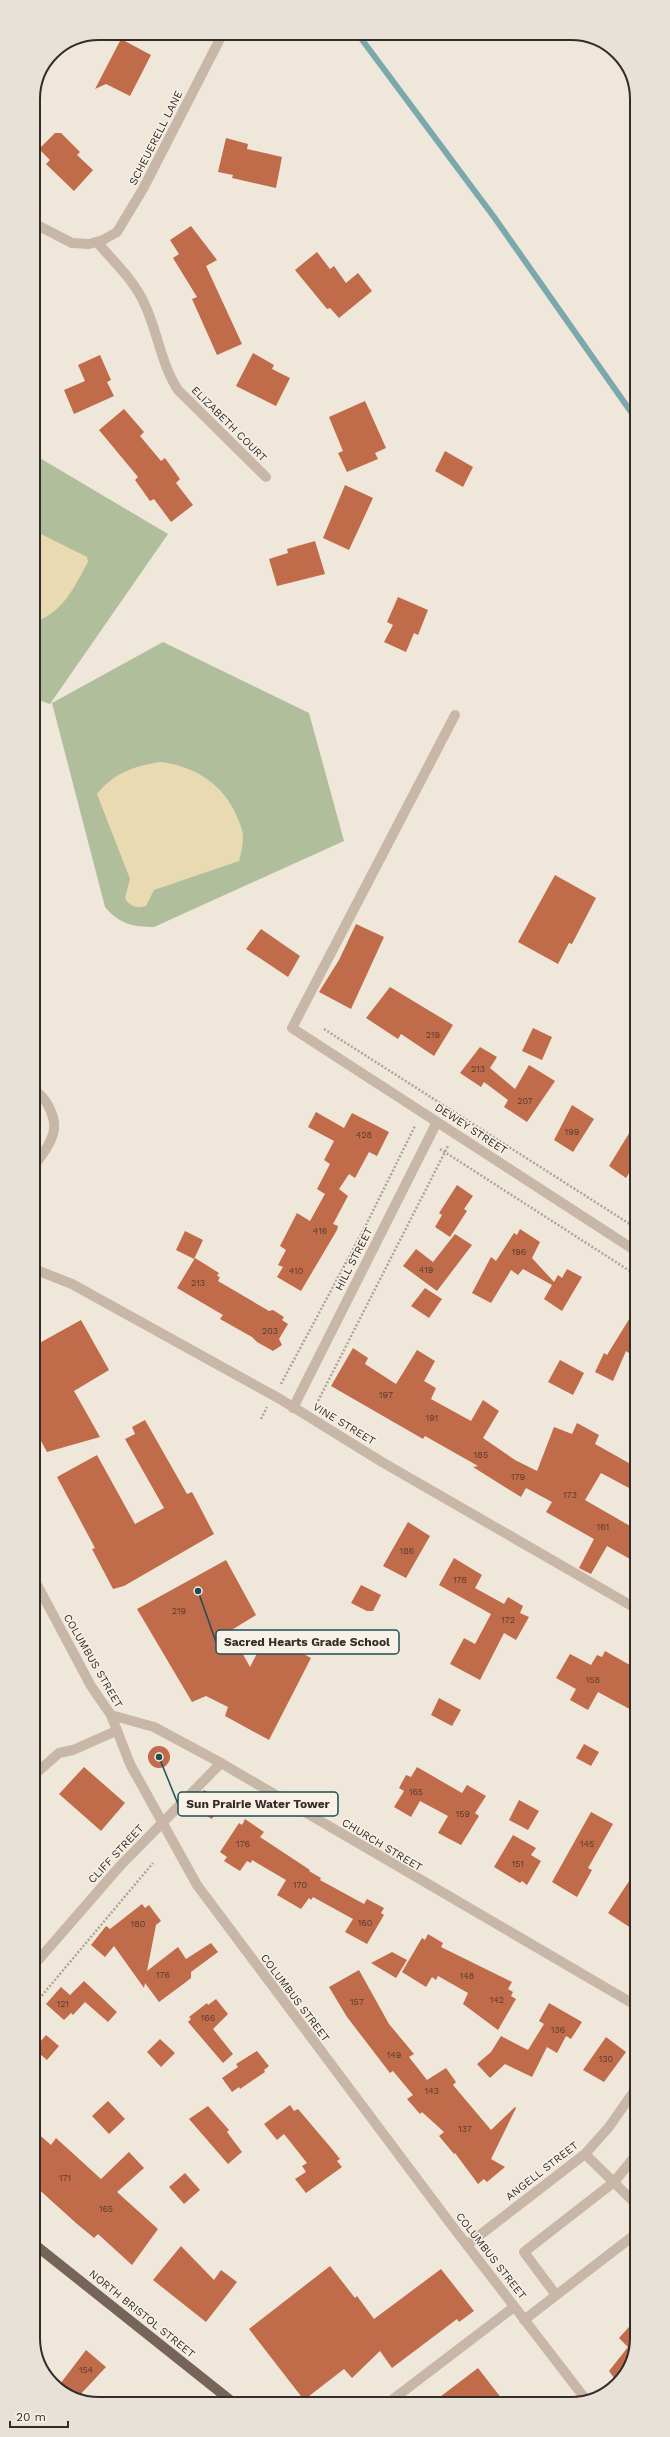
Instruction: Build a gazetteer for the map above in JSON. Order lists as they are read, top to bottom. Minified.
{"streets":{"main road":["NORTH BRISTOL STREET"],"street":["SCHEUERELL LANE","ELIZABETH COURT","DEWEY STREET","HILL STREET","VINE STREET","COLUMBUS STREET","CHURCH STREET","CLIFF STREET","ANGELL STREET"]},"crossings":[["SCHEUERELL LANE","ELIZABETH COURT"],["DEWEY STREET","HILL STREET"],["HILL STREET","VINE STREET"],["COLUMBUS STREET","CHURCH STREET"],["COLUMBUS STREET","CLIFF STREET"],["COLUMBUS STREET","ANGELL STREET"],["CHURCH STREET","CLIFF STREET"]],"places":["Sacred Hearts Grade School","Sun Prairie Water Tower"],"house_numbers":["219","213","207","199","428","416","196","419","410","213","203","197","191","185","179","173","161","186","178","219","172","158","165","159","176","145","151","170","160","180","176","148","142","157","121","166","136","149","130","143","137","171","165","154"],"scale_bar":"20 m"}
